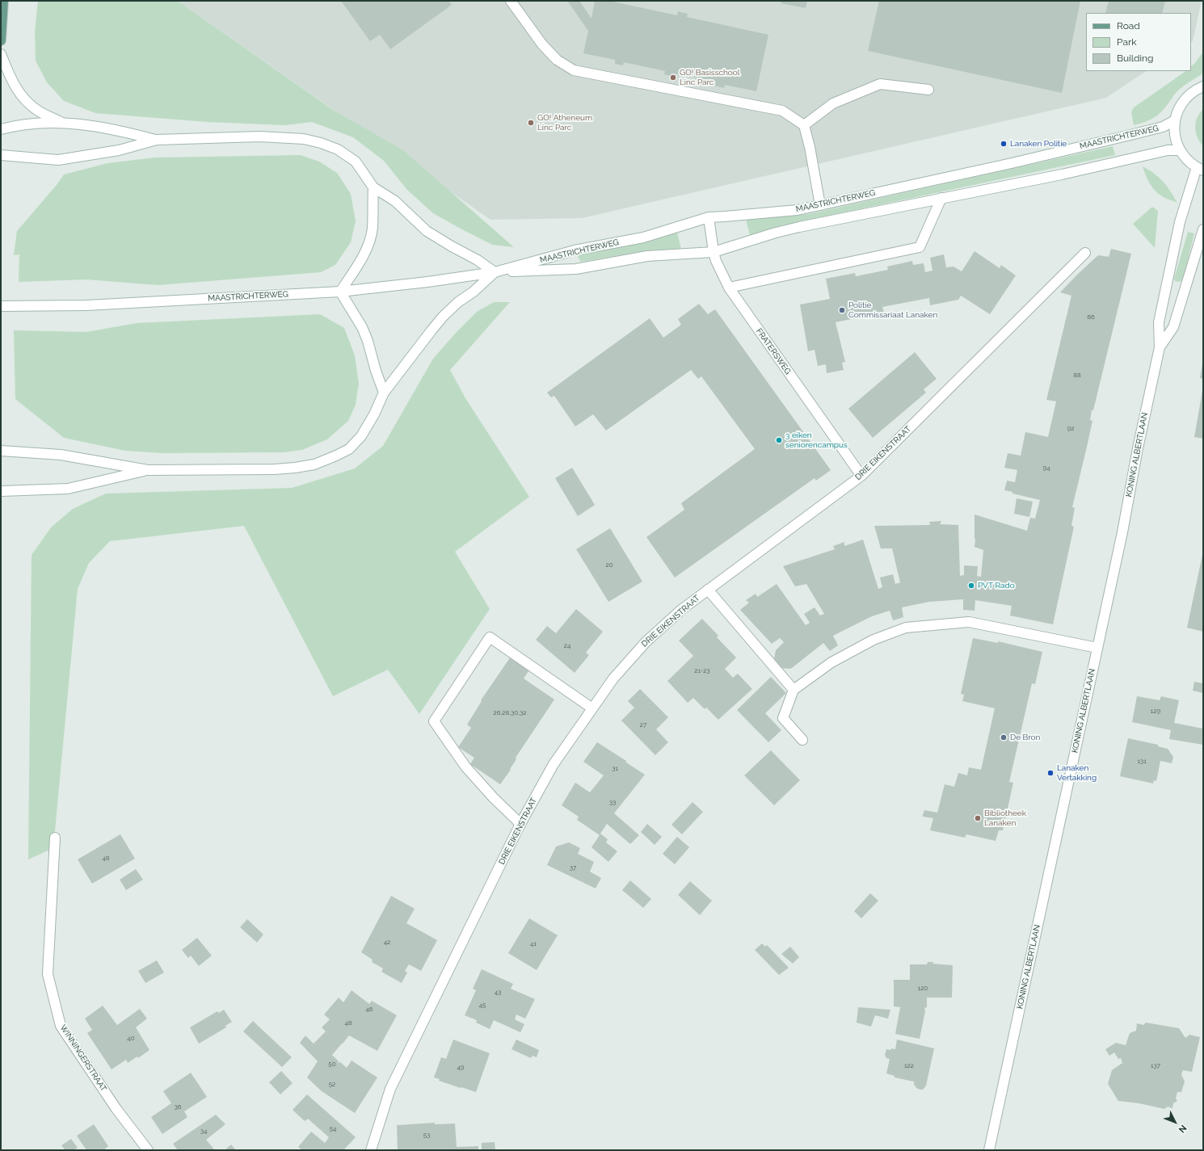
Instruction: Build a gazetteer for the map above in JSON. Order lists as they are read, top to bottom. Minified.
{"streets":{"main road":["MAASTRICHTERWEG","FRATERSWEG","DRIE EIKENSTRAAT","KONING ALBERTLAAN","WINNINGERSTRAAT"]},"crossings":[["MAASTRICHTERWEG","FRATERSWEG"],["FRATERSWEG","DRIE EIKENSTRAAT"]],"places":["GO! Basisschool Linc Parc","GO! Atheneum Linc Parc","Lanaken Politie","Politie Commissariaat Lanaken","3 eiken seniorencampus","PVT Rado","De Bron","Lanaken Vertakking","Bibliotheek Lanaken"],"house_numbers":["86","88","92","94","20","24","21-23","129","26,28,30,32","27","131","31","33","48","37","42","41","120","43","45","46","48","40","50","122","137","49","52","36","54","34","53"],"legend":["Road","Park","Building"],"north":"bottom right"}
